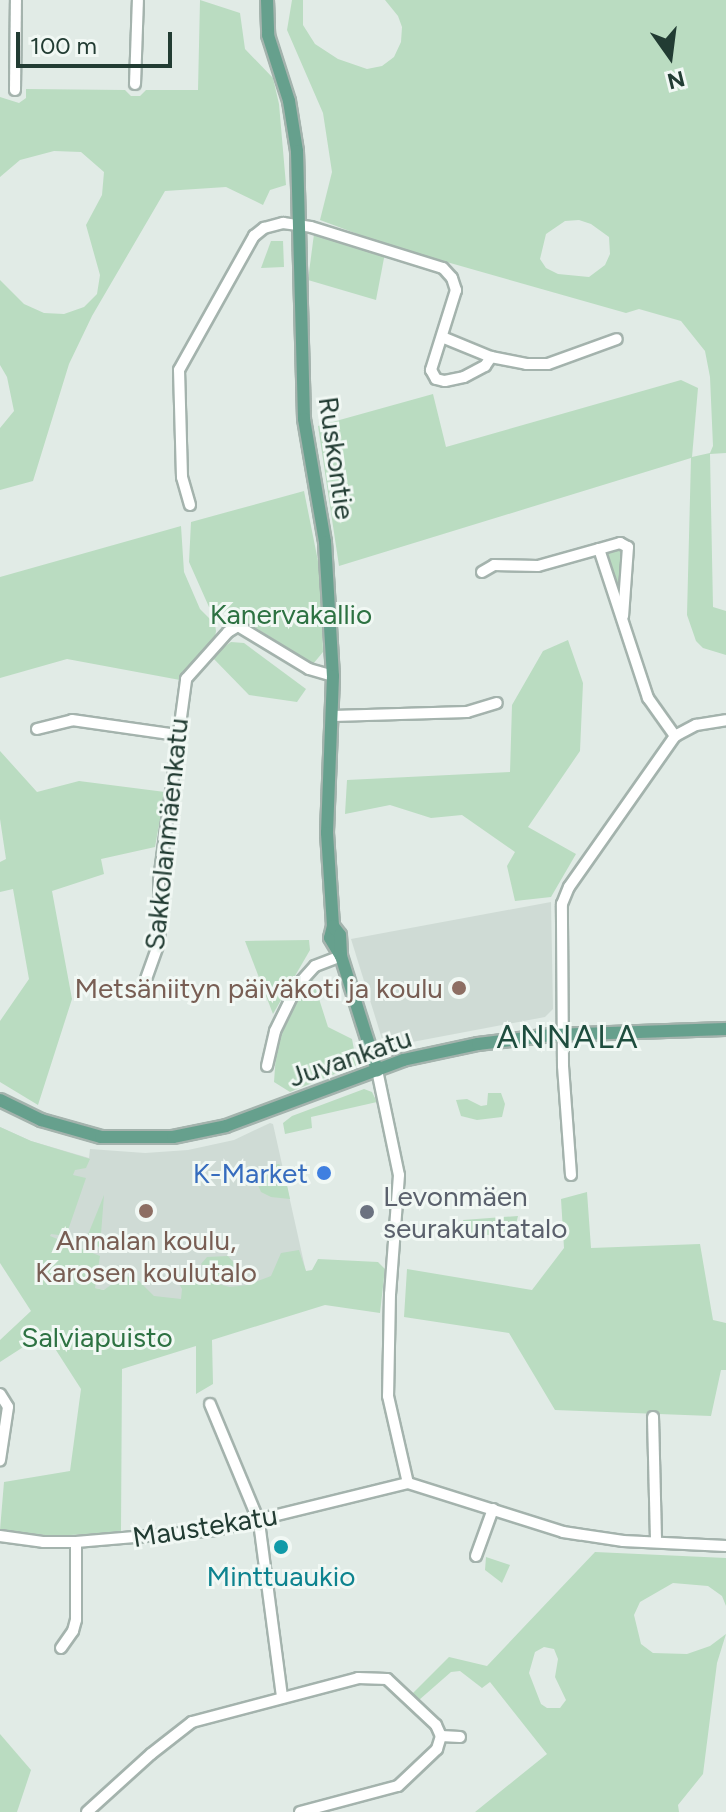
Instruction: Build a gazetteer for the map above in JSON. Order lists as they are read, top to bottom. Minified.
{"streets":{"main road":["Ruskontie","Juvankatu"],"street":["Sakkolanmäenkatu","Maustekatu"]},"crossings":[["Ruskontie","Sakkolanmäenkatu"],["Ruskontie","Juvankatu"]],"districts":["ANNALA"],"parks":["Kanervakallio","Salviapuisto"],"places":["Metsäniityn päiväkoti ja koulu","K-Market","Annalan koulu, Karosen koulutalo","Levonmäen seurakuntatalo","Minttuaukio"],"scale_bar":"100 m","north":"bottom"}
